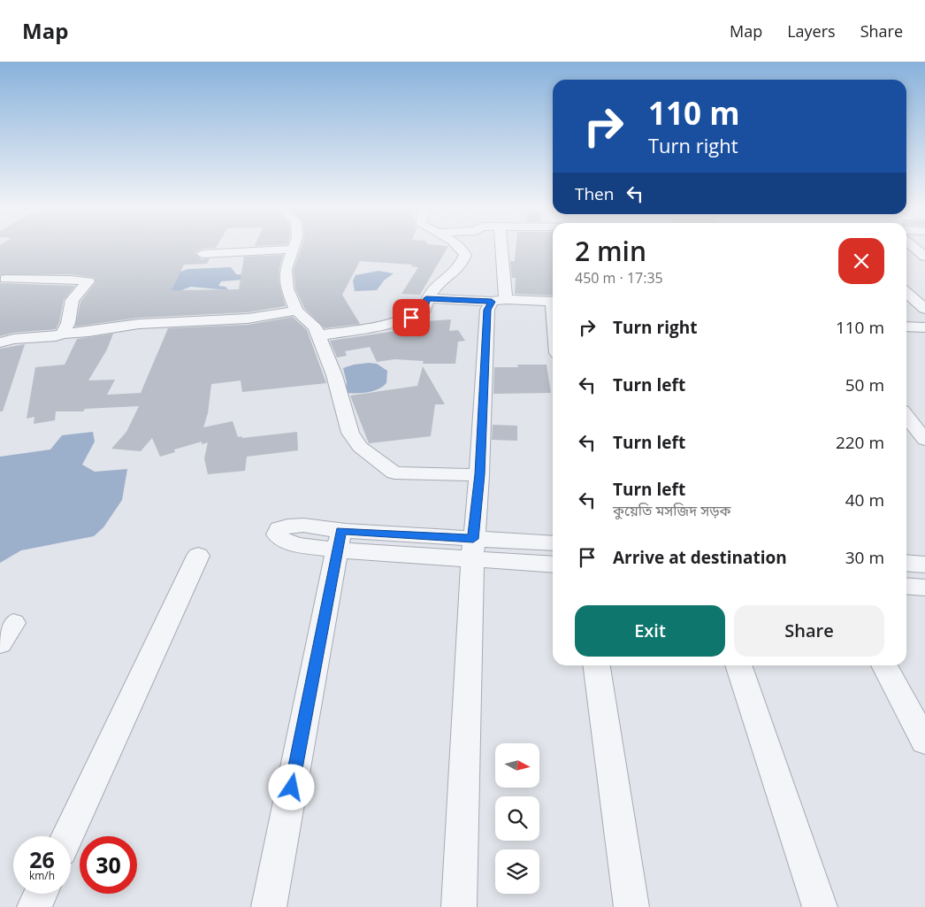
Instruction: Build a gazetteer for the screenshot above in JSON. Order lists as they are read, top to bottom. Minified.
{"north":"right","page":{"header":"Map","nav":["Map","Layers","Share"],"turn":["110 m","Turn right"],"then":"Then","heading":["2 min","450 m · 17:35"],"list":[{"name":"Turn right","value":"110 m"},{"name":"Turn left","value":"50 m"},{"name":"Turn left","value":"220 m"},{"name":"Turn left","note":"কুয়েতি মসজিদ সড়ক","value":"40 m"},{"name":"Arrive at destination","value":"30 m"}],"buttons":["Exit","Share"],"speed":"26 km/h","limit":"30"}}
